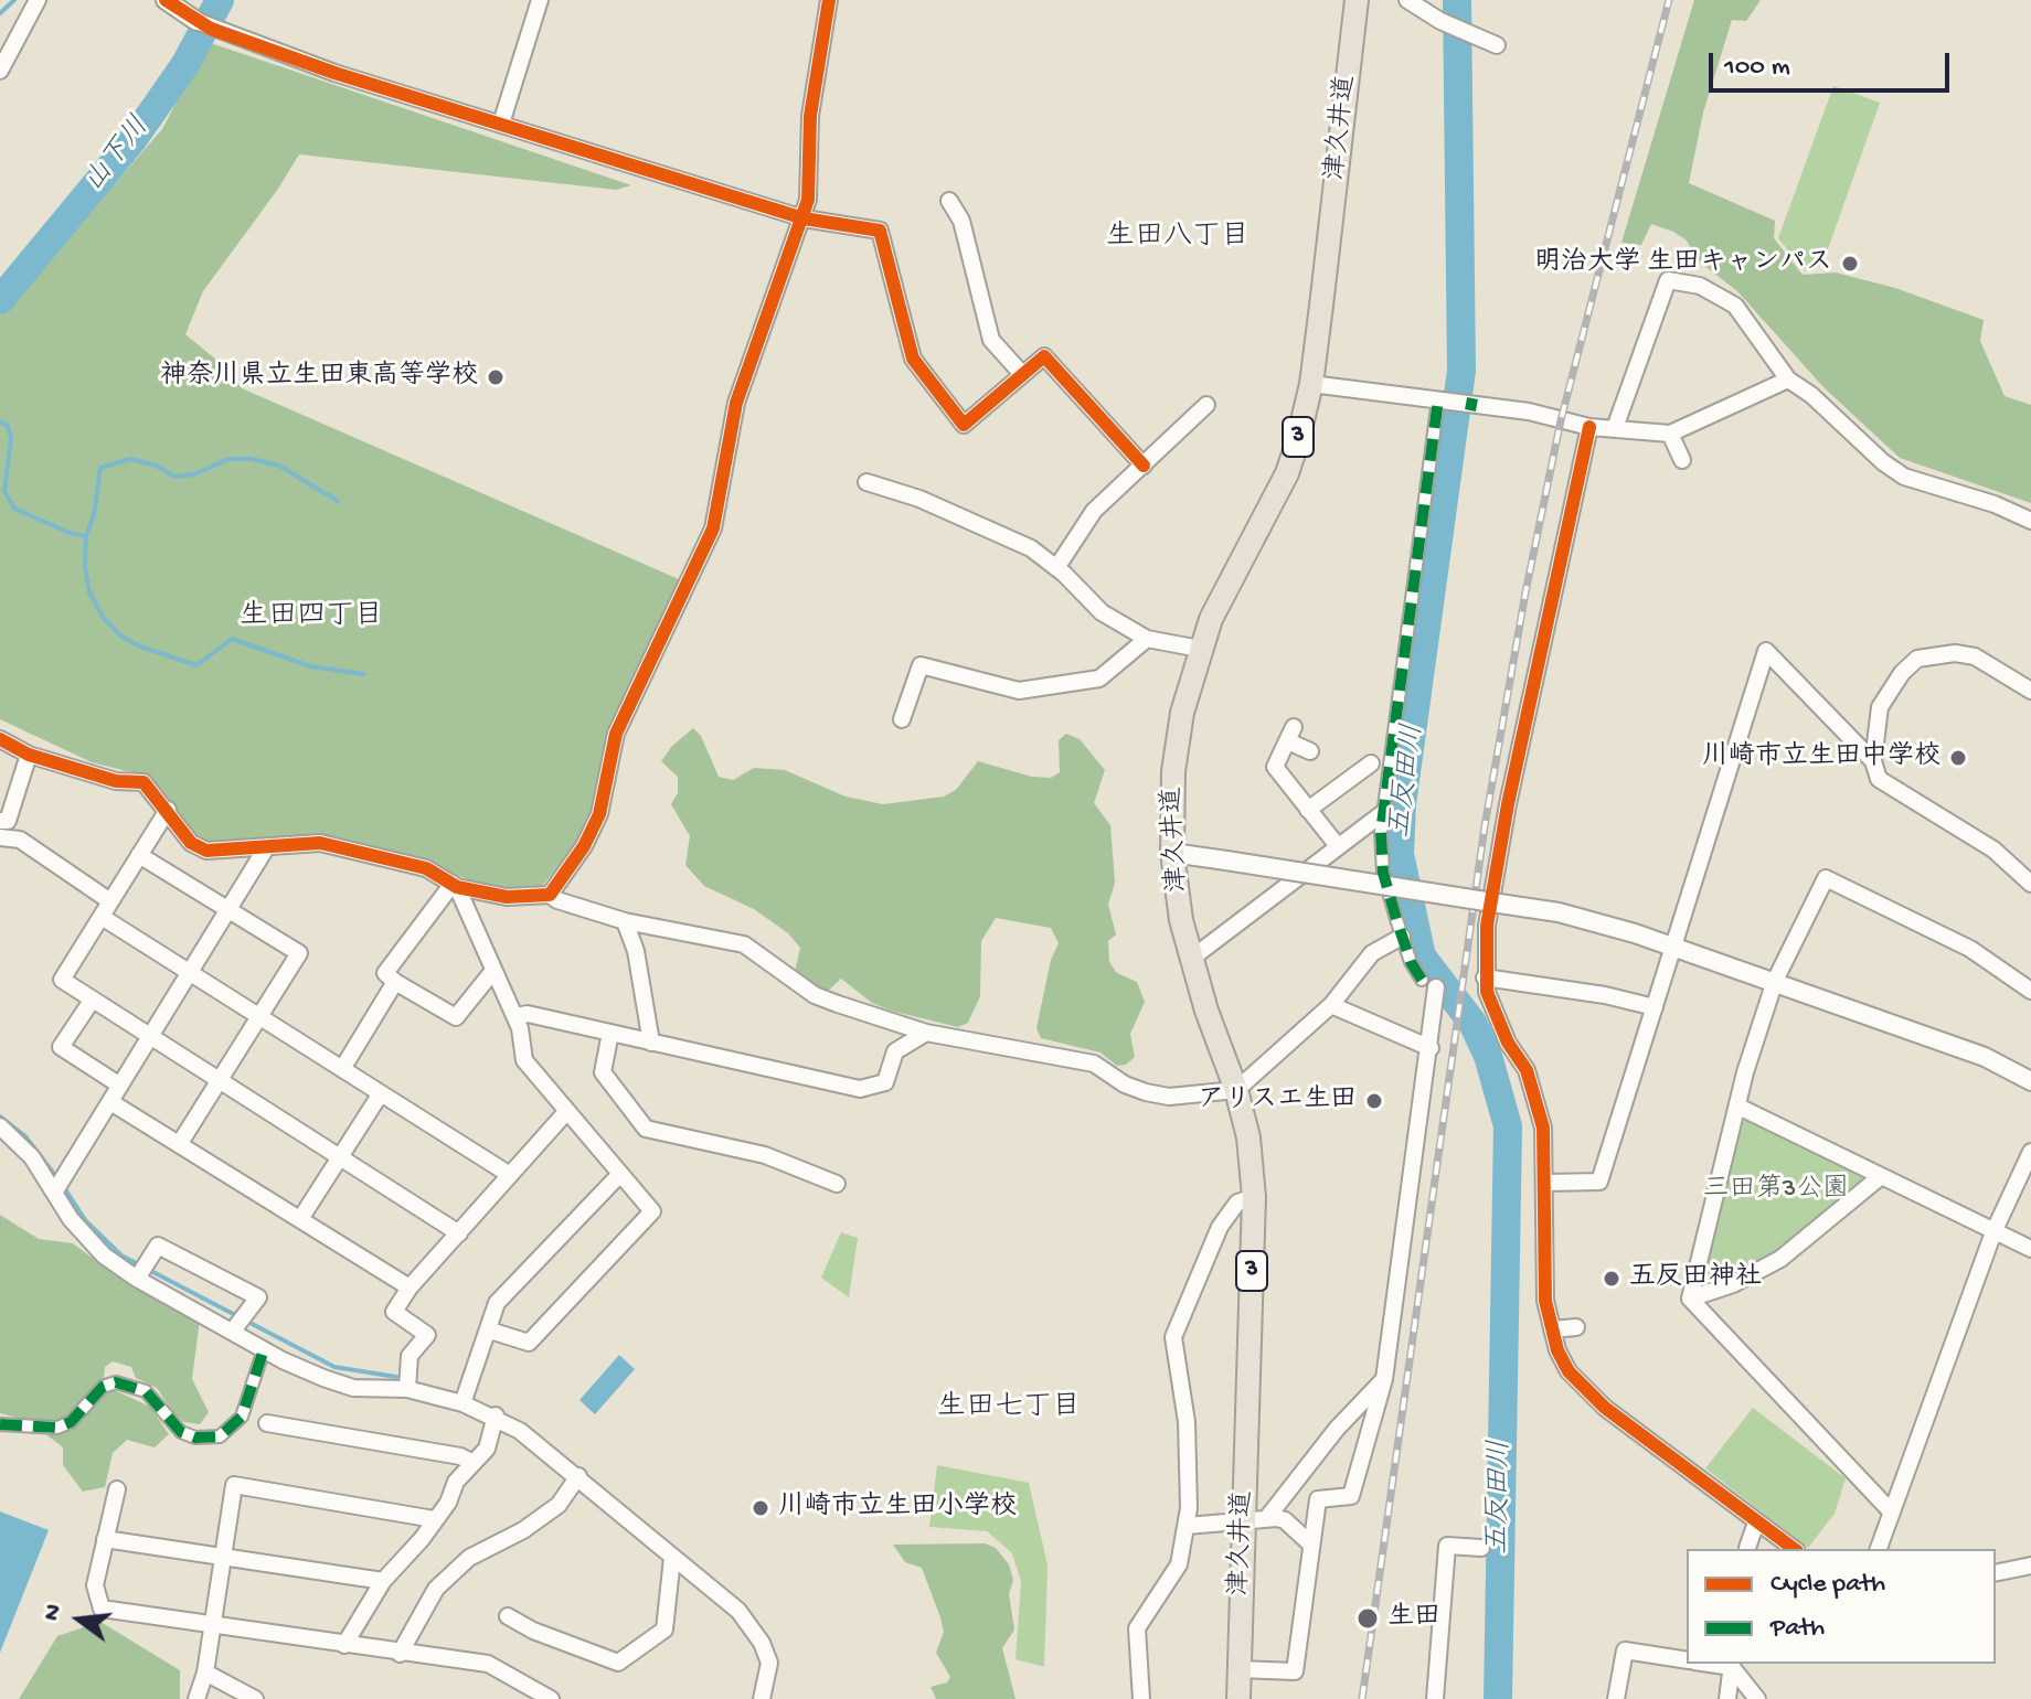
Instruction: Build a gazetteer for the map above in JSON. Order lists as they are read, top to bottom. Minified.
{"streets":{"main road":["津久井道","3"]},"districts":["生田八丁目","生田四丁目","生田七丁目"],"water":["山下川","五反田川"],"parks":["三田第3公園"],"places":["明治大学 生田キャンパス","神奈川県立生田東高等学校","川崎市立生田中学校","アリスエ生田","五反田神社","川崎市立生田小学校","生田"],"legend":["Cycle path","Path"],"scale_bar":"100 m","north":"left"}
